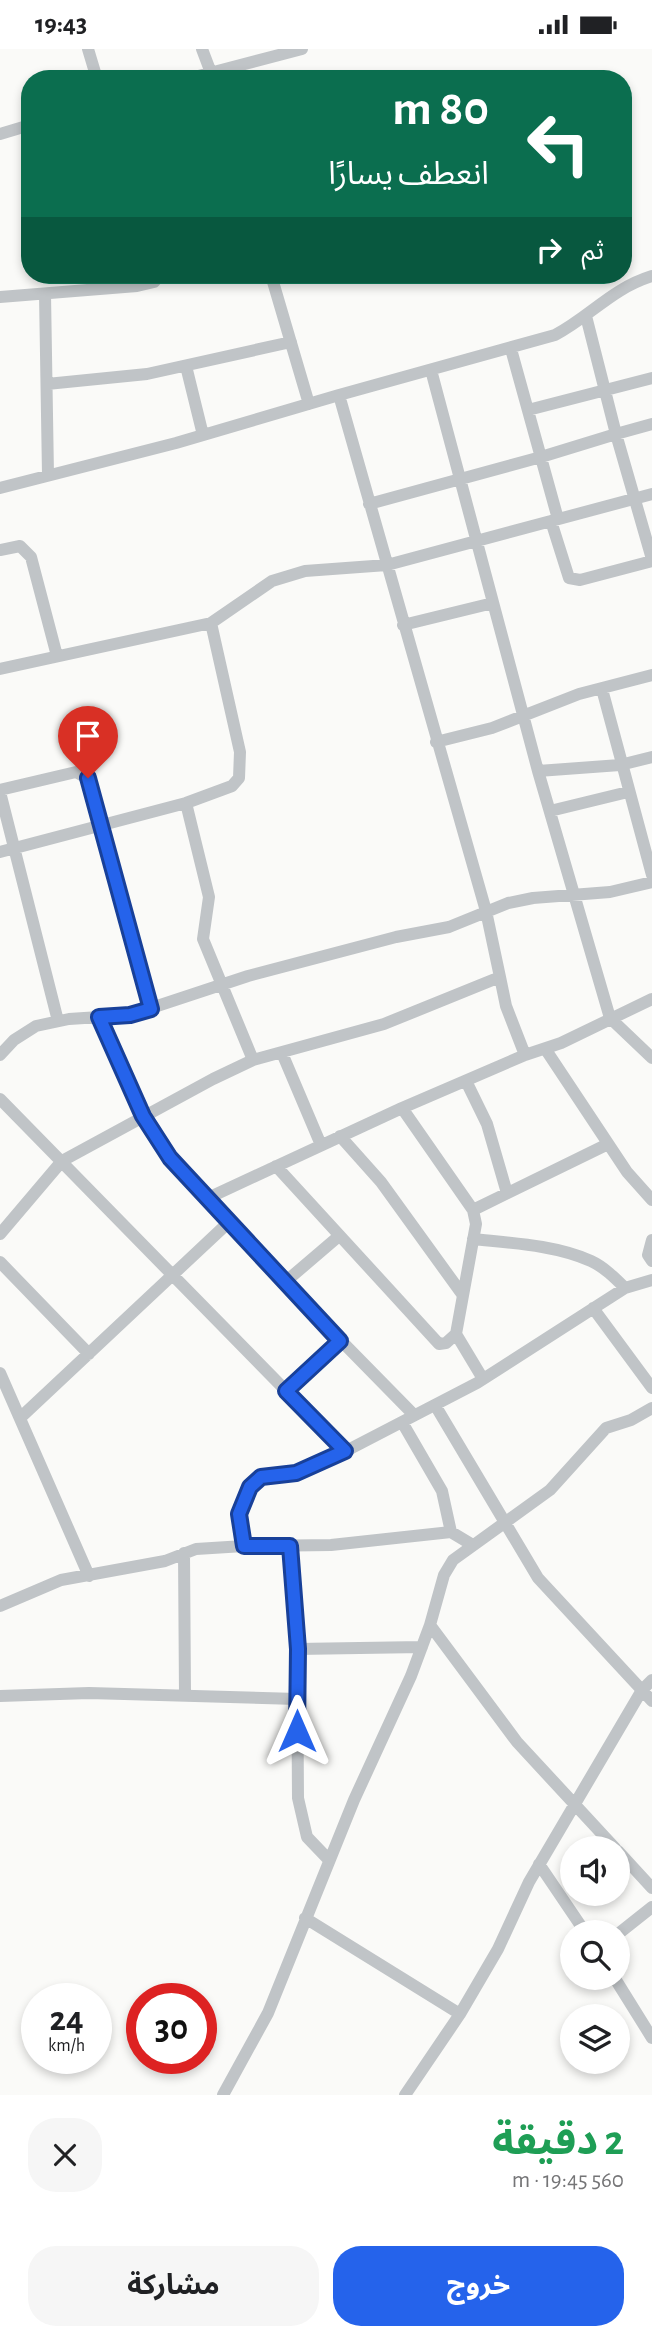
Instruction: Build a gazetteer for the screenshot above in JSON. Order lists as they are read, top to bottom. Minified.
{"page":{"status":"19:43","turn":["80 m","انعطف يسارًا"],"then":"ثم","speed":"24 km/h","limit":"30","heading":["2 دقيقة","560 m · 19:45"],"buttons":["خروج","مشاركة"]}}
